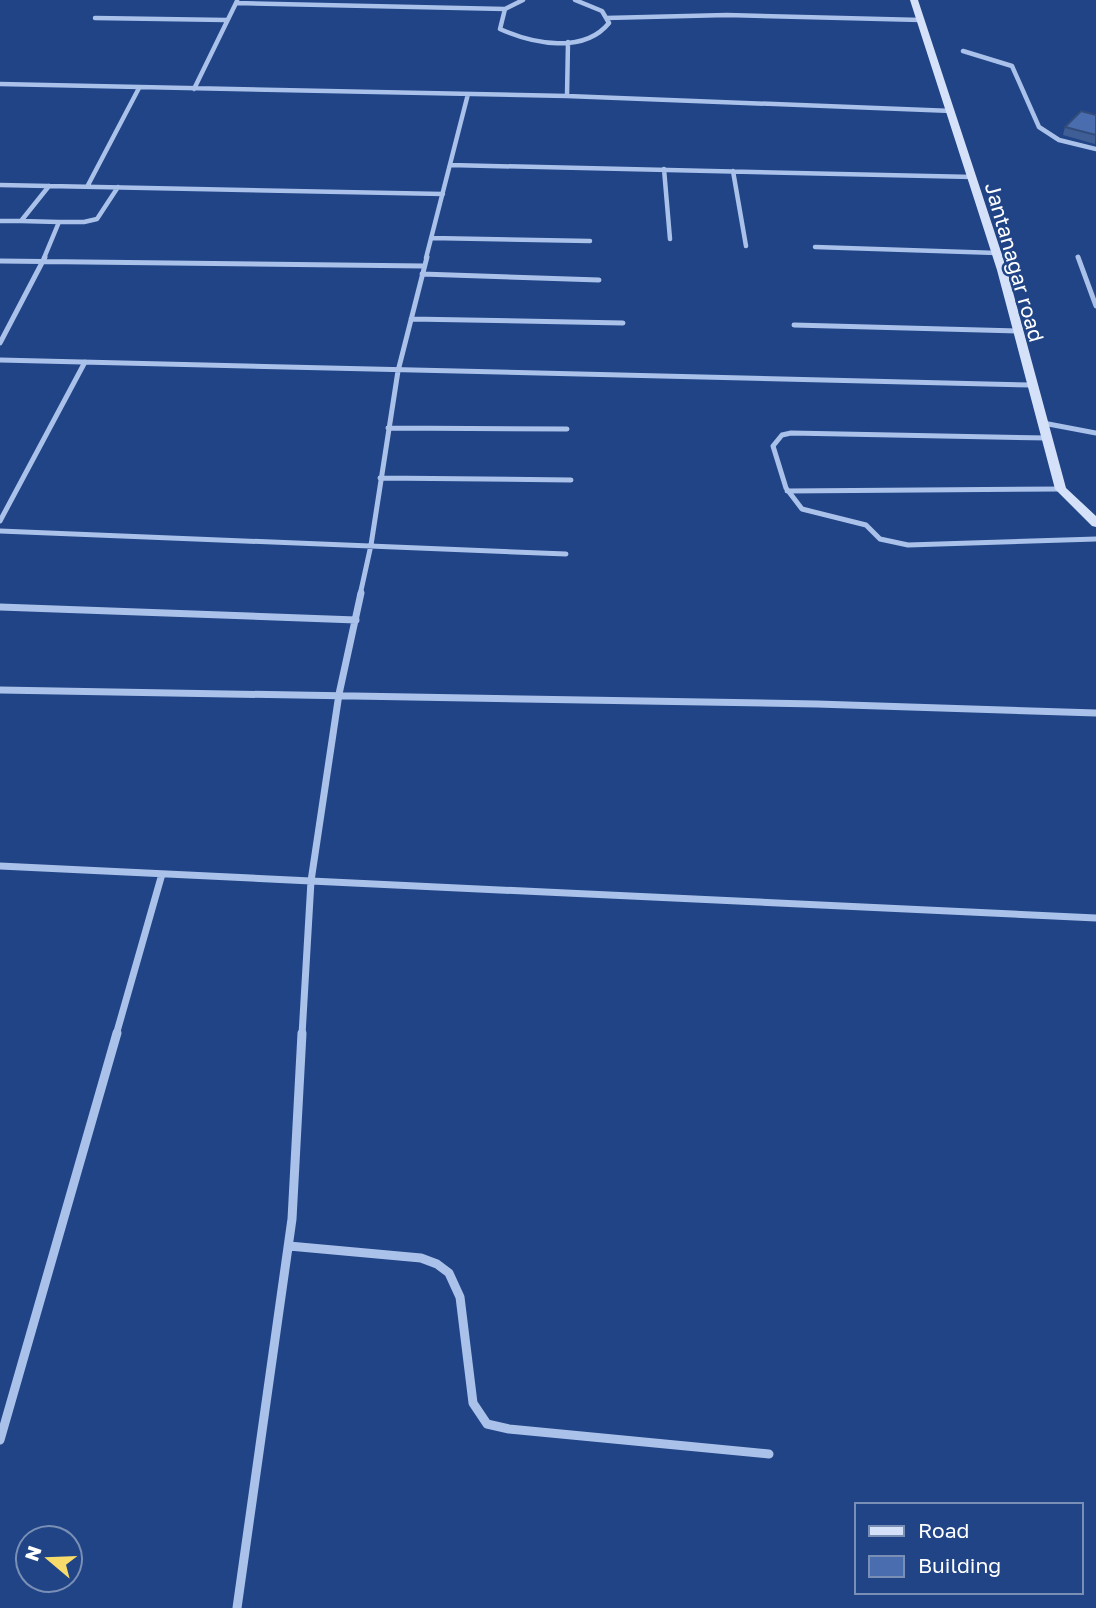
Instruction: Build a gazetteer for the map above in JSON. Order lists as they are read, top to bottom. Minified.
{"streets":{"street":["Jantanagar road"]},"legend":["Road","Building"],"north":"left"}
